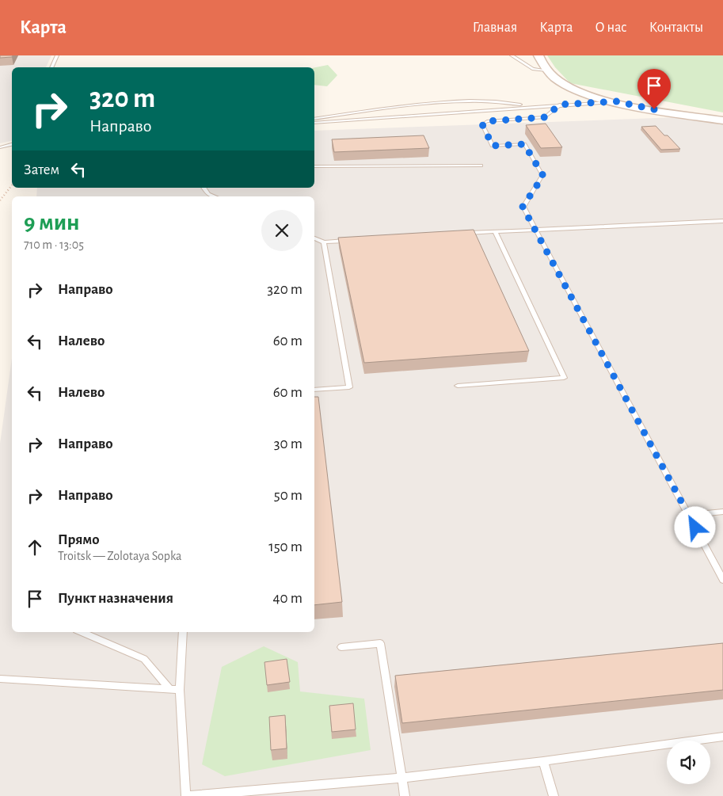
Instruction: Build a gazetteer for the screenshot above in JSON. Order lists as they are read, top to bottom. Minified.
{"page":{"header":"Карта","nav":["Главная","Карта","О нас","Контакты"],"turn":["320 m","Направо"],"then":"Затем","heading":["9 мин","710 m · 13:05"],"list":[{"name":"Направо","value":"320 m"},{"name":"Налево","value":"60 m"},{"name":"Налево","value":"60 m"},{"name":"Направо","value":"30 m"},{"name":"Направо","value":"50 m"},{"name":"Прямо","note":"Troitsk — Zolotaya Sopka","value":"150 m"},{"name":"Пункт назначения","value":"40 m"}]}}
